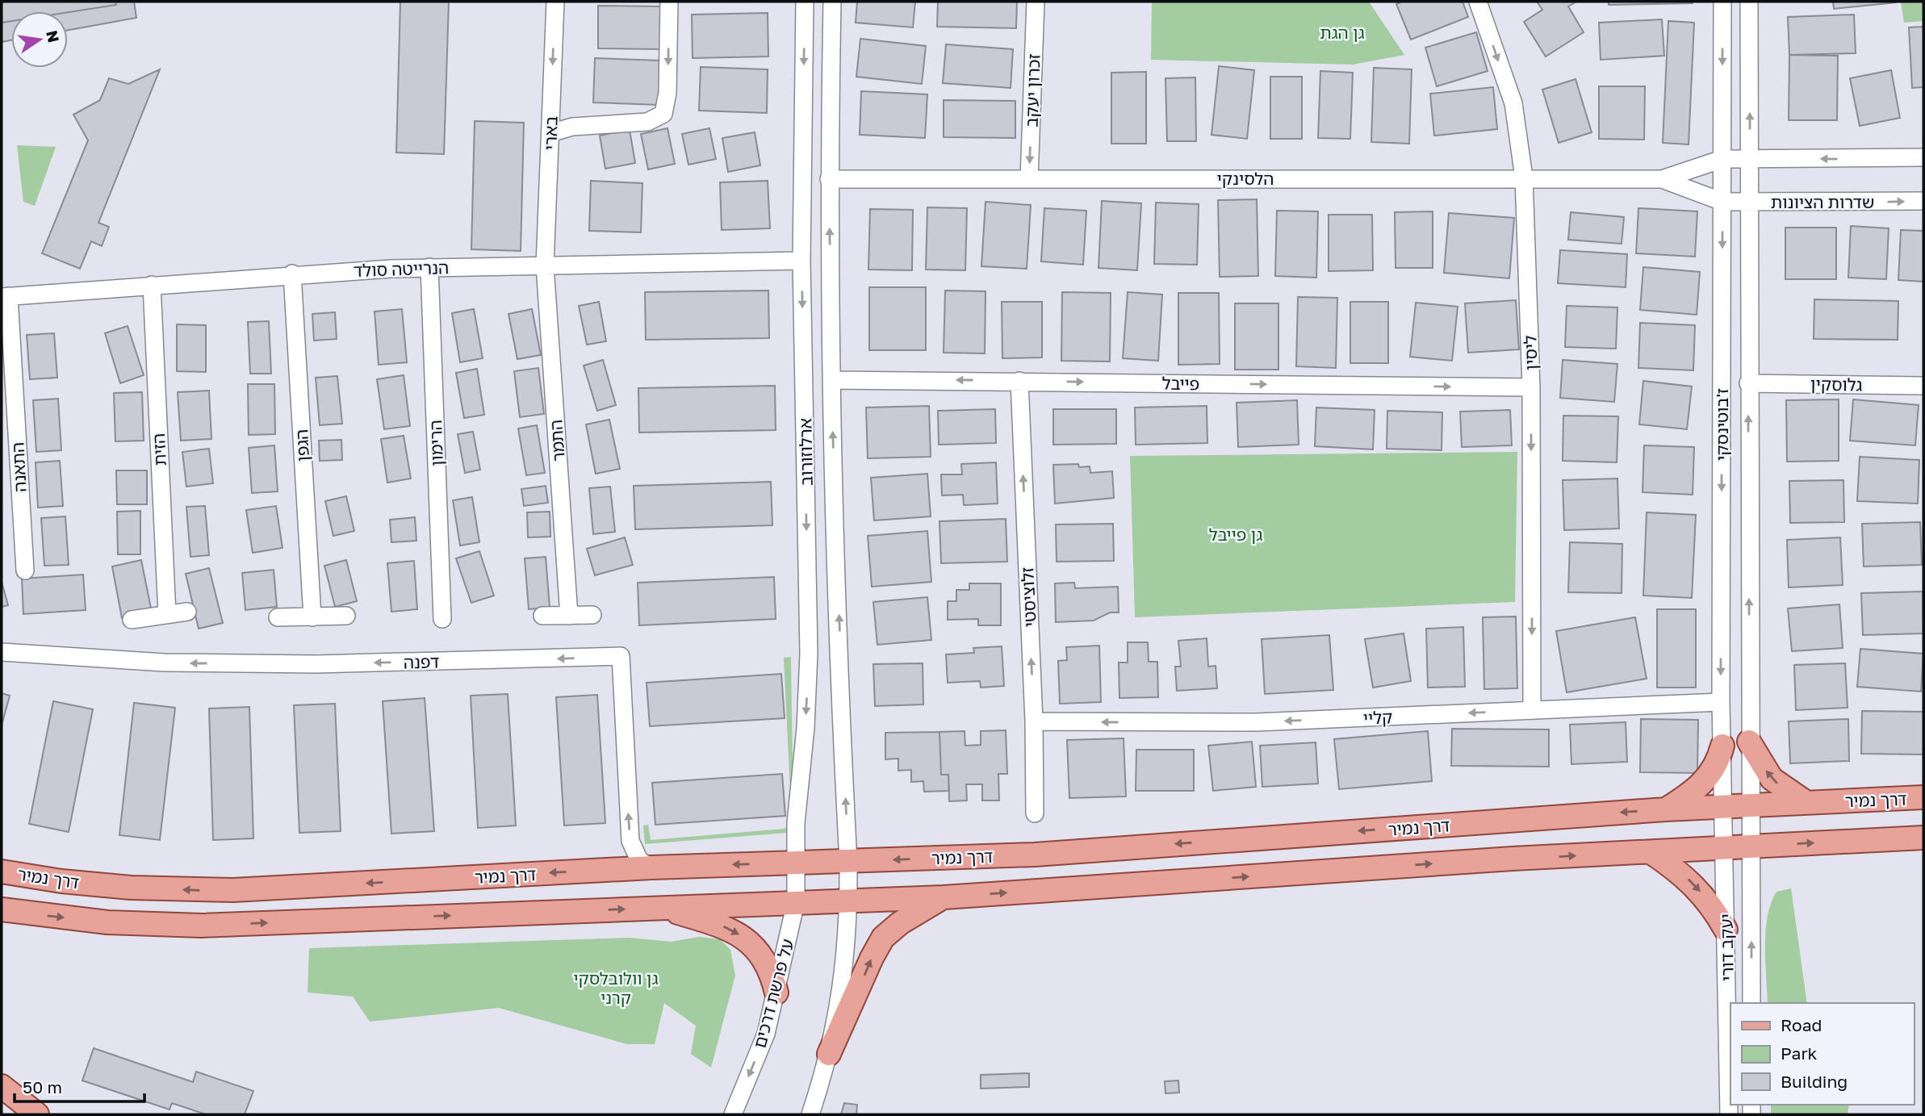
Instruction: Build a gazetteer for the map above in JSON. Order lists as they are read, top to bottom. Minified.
{"streets":{"main road":["דרך נמיר"],"street":["זכרון יעקב","בארי","הלסינקי","שדרות הציונות","הנרייטה סולד","ליסין","פייבל","גלוסקין","ז'בוטינסקי","התמר","הרימון","הגפן","הזית","ארלוזורוב","התאנה","זלוציסטי","דפנה","קליי","יעקב דורי","על פרשת דרכים"]},"crossings":[["זכרון יעקב","הלסינקי"],["בארי","הנרייטה סולד"],["בארי","התמר"],["הלסינקי","שדרות הציונות"],["הלסינקי","ליסין"],["הלסינקי","ז'בוטינסקי"],["הלסינקי","ארלוזורוב"],["שדרות הציונות","ז'בוטינסקי"],["הנרייטה סולד","התמר"],["הנרייטה סולד","הרימון"],["הנרייטה סולד","הגפן"],["הנרייטה סולד","הזית"],["הנרייטה סולד","ארלוזורוב"],["הנרייטה סולד","התאנה"],["ליסין","פייבל"],["ליסין","קליי"],["פייבל","ארלוזורוב"],["פייבל","זלוציסטי"],["גלוסקין","ז'בוטינסקי"],["ז'בוטינסקי","קליי"],["ז'בוטינסקי","דרך נמיר"],["ז'בוטינסקי","יעקב דורי"],["ארלוזורוב","דרך נמיר"],["ארלוזורוב","על פרשת דרכים"],["זלוציסטי","קליי"],["דפנה","דרך נמיר"],["דרך נמיר","יעקב דורי"]],"one_way":["זכרון יעקב","בארי","ליסין","זלוציסטי","דפנה","קליי"],"parks":["גן הגת","גן פייבל","גן וולובלסקי קרני"],"legend":["Road","Park","Building"],"scale_bar":"50 m","north":"right"}
